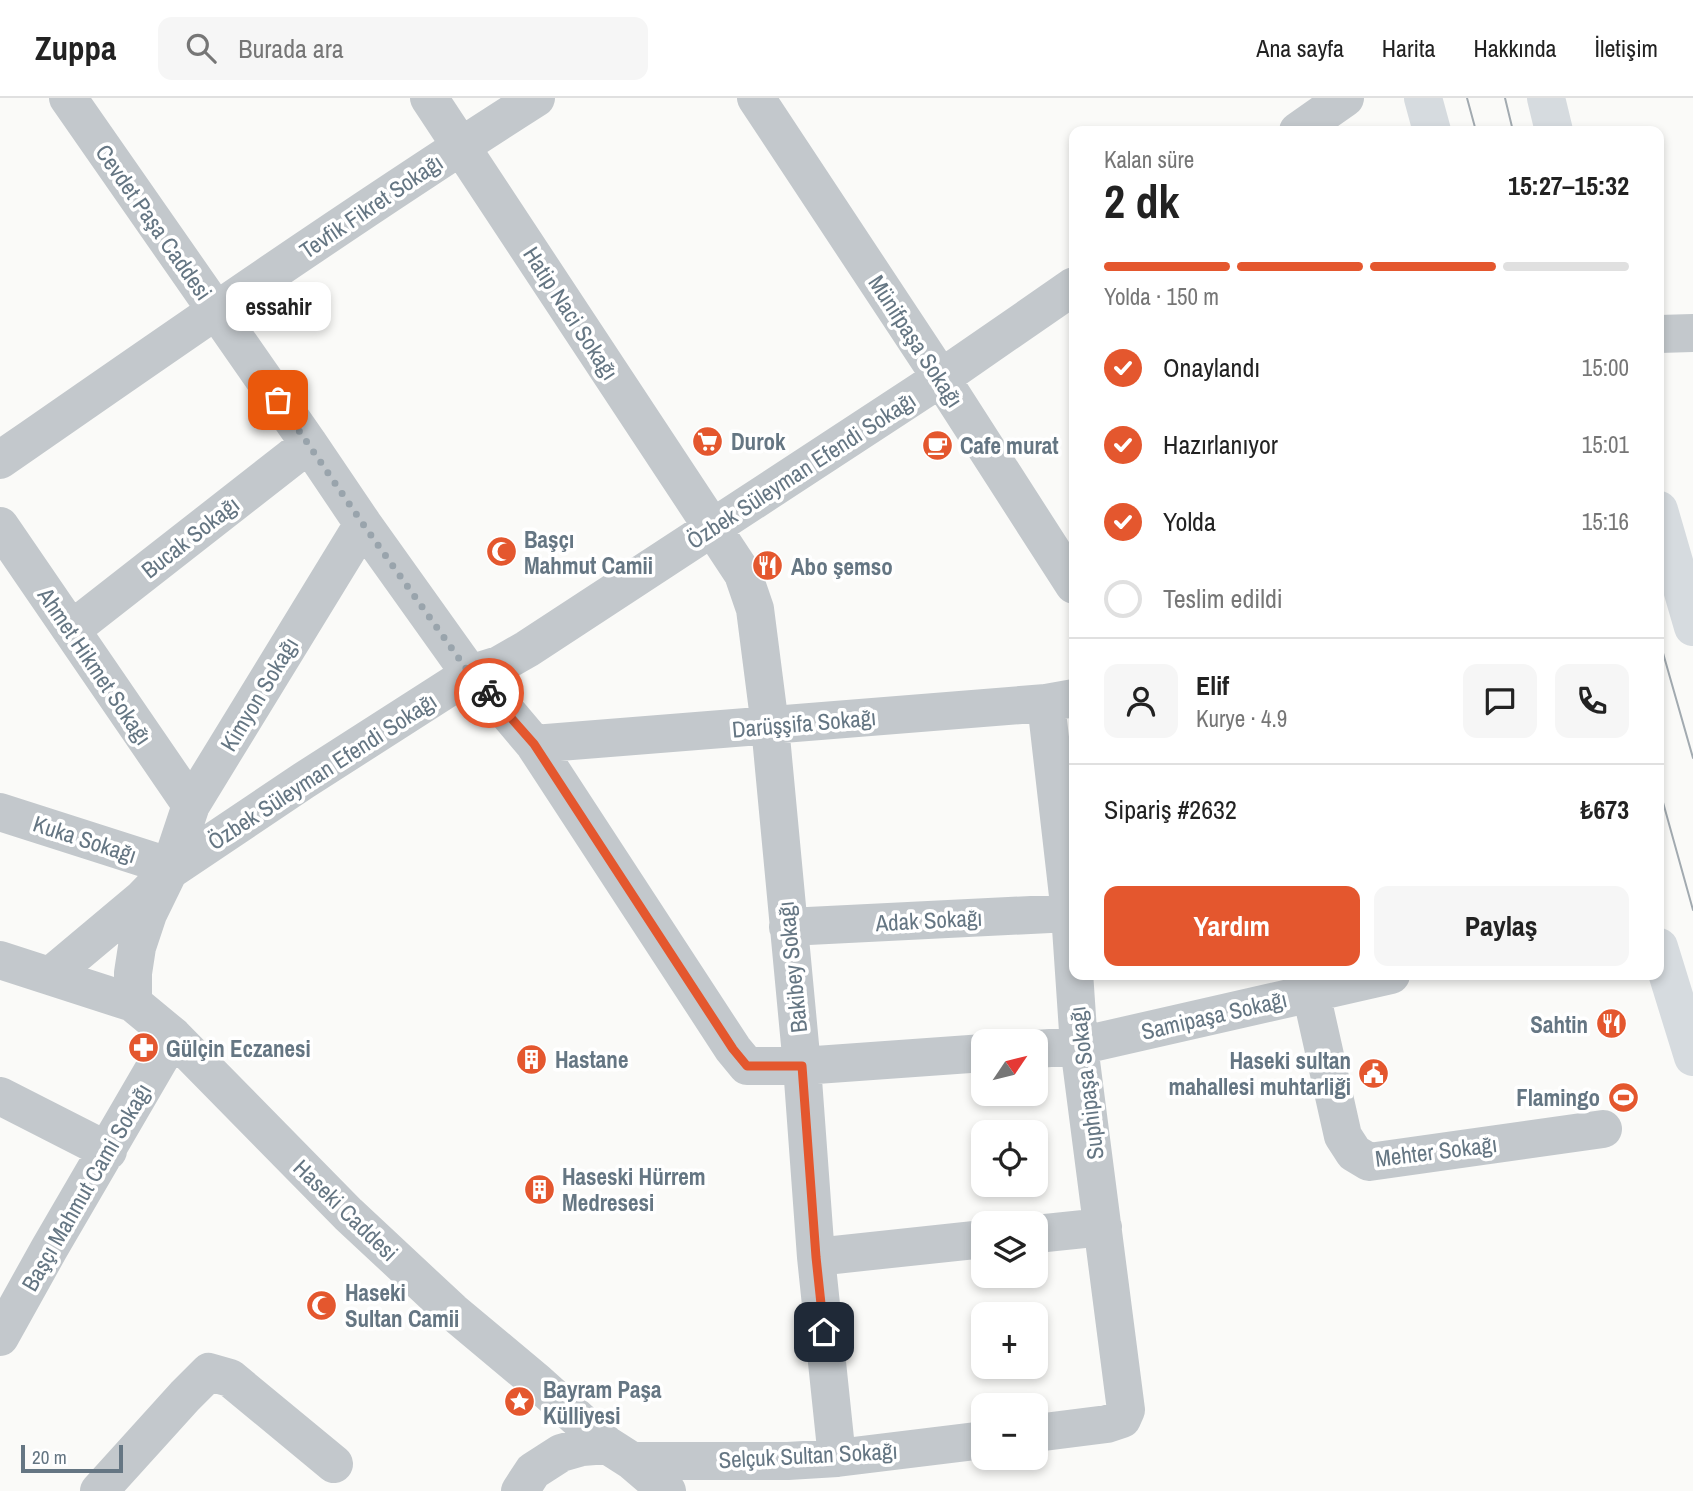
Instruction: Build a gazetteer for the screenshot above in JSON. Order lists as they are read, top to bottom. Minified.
{"streets":{"street":["Tevfik Fikret Sokağı","Cevdet Paşa Caddesi","Hatip Naci Sokağı","Münifpaşa Sokağı","Özbek Süleyman Efendi Sokağı","Bucak Sokağı","Ahmet Hikmet Sokağı","Kimyon Sokağı","Darüşşifa Sokağı","Kuka Sokağı","Adak Sokağı","Bakibey Sokağı","Samipaşa Sokağı","Suphipaşa Sokağı","Mehter Sokağı","Başçı Mahmut Cami Sokağı","Haseki Caddesi","Selçuk Sultan Sokağı"]},"crossings":[["Tevfik Fikret Sokağı","Cevdet Paşa Caddesi"],["Tevfik Fikret Sokağı","Hatip Naci Sokağı"],["Cevdet Paşa Caddesi","Özbek Süleyman Efendi Sokağı"],["Cevdet Paşa Caddesi","Bucak Sokağı"],["Cevdet Paşa Caddesi","Kimyon Sokağı"],["Cevdet Paşa Caddesi","Darüşşifa Sokağı"],["Cevdet Paşa Caddesi","Bakibey Sokağı"],["Hatip Naci Sokağı","Özbek Süleyman Efendi Sokağı"],["Hatip Naci Sokağı","Bakibey Sokağı"],["Münifpaşa Sokağı","Özbek Süleyman Efendi Sokağı"],["Özbek Süleyman Efendi Sokağı","Kimyon Sokağı"],["Özbek Süleyman Efendi Sokağı","Kuka Sokağı"],["Özbek Süleyman Efendi Sokağı","Bakibey Sokağı"],["Bucak Sokağı","Ahmet Hikmet Sokağı"],["Ahmet Hikmet Sokağı","Kimyon Sokağı"],["Kimyon Sokağı","Kuka Sokağı"],["Kimyon Sokağı","Haseki Caddesi"],["Darüşşifa Sokağı","Bakibey Sokağı"],["Darüşşifa Sokağı","Suphipaşa Sokağı"],["Adak Sokağı","Bakibey Sokağı"],["Bakibey Sokağı","Selçuk Sultan Sokağı"],["Samipaşa Sokağı","Suphipaşa Sokağı"],["Samipaşa Sokağı","Mehter Sokağı"],["Başçı Mahmut Cami Sokağı","Haseki Caddesi"],["Haseki Caddesi","Selçuk Sultan Sokağı"]],"places":{"other":["essahir"],"supermarket":["Durok"],"cafe":["Cafe murat"],"mosque":["Başçı Mahmut Camii","Haseki Sultan Camii"],"restaurant":["Abo şemso","Sahtin"],"pharmacy":["Gülçin Eczanesi"],"building":["Hastane","Haseski Hürrem Medresesi"],"public building":["Haseki sultan mahallesi muhtarliği"],"sports":["Flamingo"],"place":["Bayram Paşa Külliyesi"]},"scale_bar":"20 m","north":"top right","page":{"header":"Zuppa","search":"Burada ara","nav":["Ana sayfa","Harita","Hakkında","İletişim"],"heading":["2 dk","Kalan süre","15:27–15:32"],"panel":["Elif","Kurye · 4.9","Sipariş #2632","₺673"],"bar":"Yolda · 150 m","bubble":"essahir","list":[["Onaylandı","15:00"],["Hazırlanıyor","15:01"],["Yolda","15:16"],"Teslim edildi"],"buttons":["Yardım","Paylaş"],"map_buttons":["+","−"],"scale":"20 m"}}
